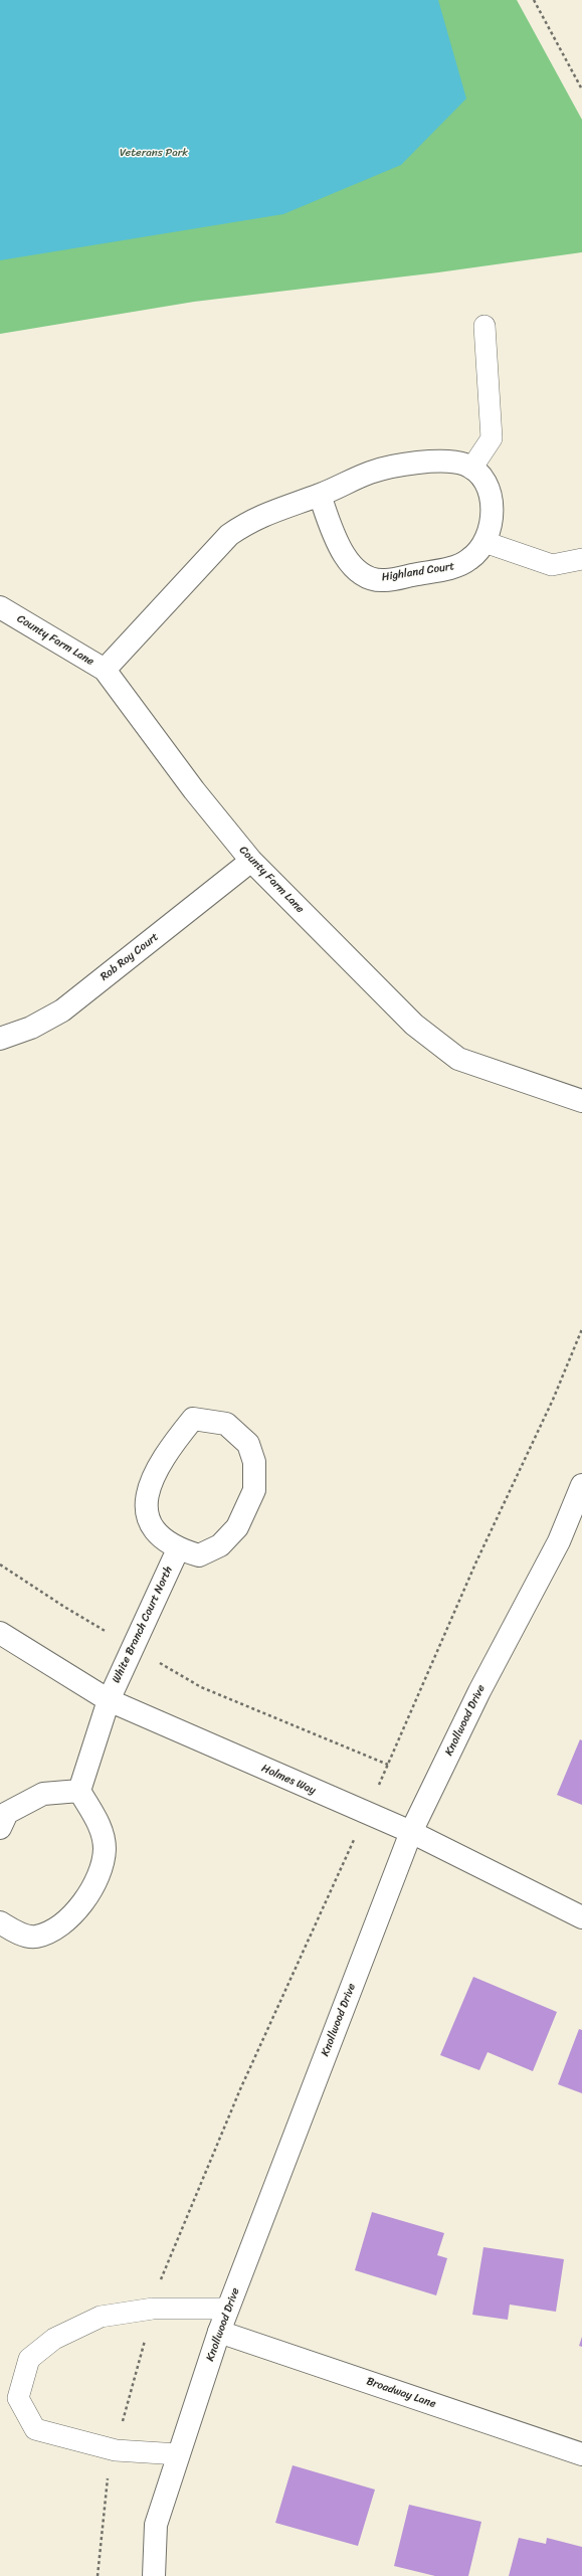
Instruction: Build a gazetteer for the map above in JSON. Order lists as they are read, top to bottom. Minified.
{"streets":{"street":["Highland Court","County Farm Lane","Rob Roy Court","White Branch Court North","Knollwood Drive","Holmes Way","Broadway Lane"]},"crossings":[["Highland Court","County Farm Lane"],["County Farm Lane","Rob Roy Court"],["White Branch Court North","Holmes Way"],["Knollwood Drive","Holmes Way"],["Knollwood Drive","Broadway Lane"]],"parks":["Veterans Park"]}
